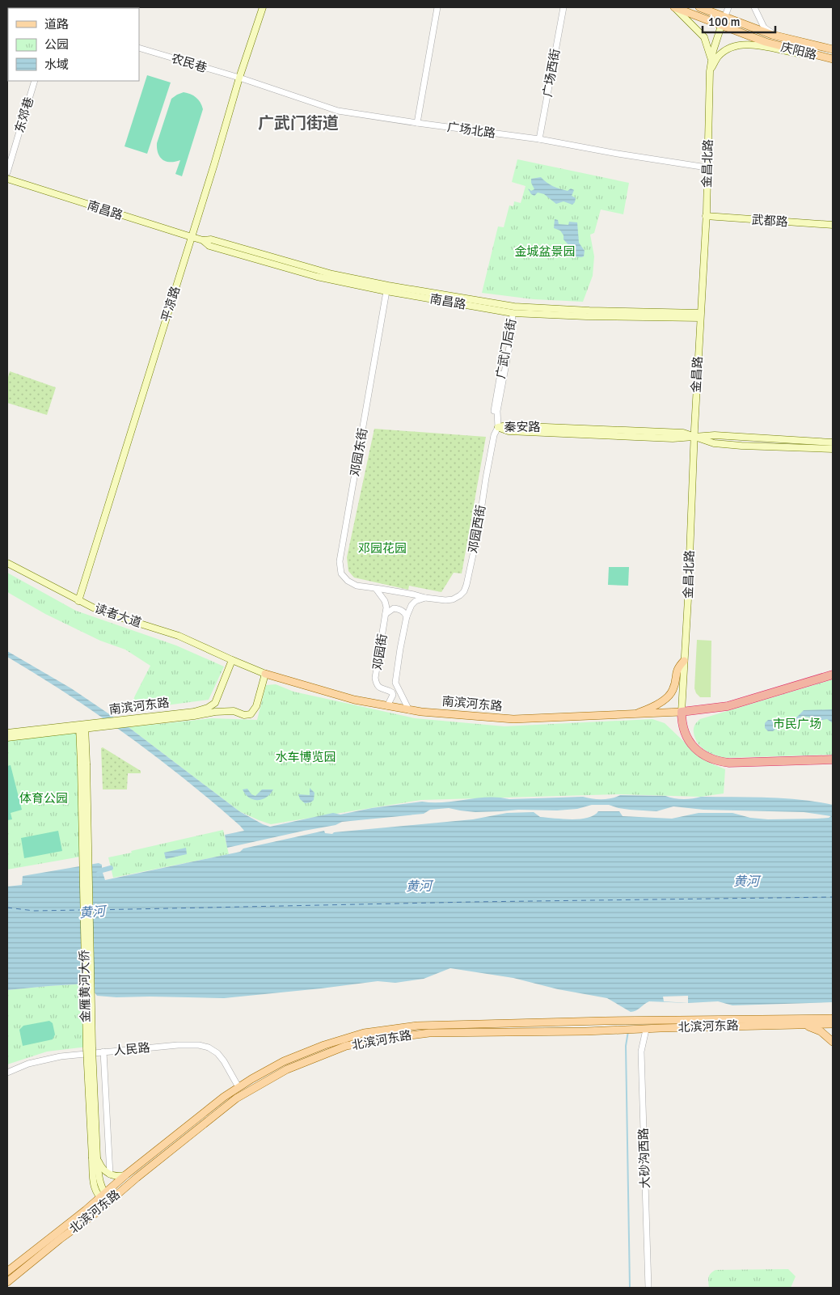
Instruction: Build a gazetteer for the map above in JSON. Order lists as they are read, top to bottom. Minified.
{"streets":{"highway":["南滨河东路"],"main road":["庆阳路","金昌北路","南昌路","武都路","平凉路","金昌路","秦安路","读者大道","金雁黄河大侨","北滨河东路"],"street":["农民巷","广场西街","东郊巷","广场北路","广武门后街","邓园东街","邓园西街","邓园街","人民路","大砂沟西路"]},"crossings":[["庆阳路","金昌北路"],["农民巷","广场北路"],["农民巷","平凉路"],["广场西街","广场北路"],["广场北路","金昌北路"],["广场北路","平凉路"],["金昌北路","南昌路"],["金昌北路","武都路"],["金昌北路","金昌路"],["金昌北路","秦安路"],["金昌北路","南滨河东路"],["南昌路","平凉路"],["南昌路","广武门后街"],["南昌路","金昌路"],["南昌路","邓园东街"],["平凉路","读者大道"],["广武门后街","秦安路"],["广武门后街","邓园西街"],["金昌路","秦安路"],["秦安路","邓园西街"],["邓园东街","邓园西街"],["邓园东街","邓园街"],["邓园西街","邓园街"],["读者大道","南滨河东路"],["邓园街","南滨河东路"],["南滨河东路","金雁黄河大侨"],["金雁黄河大侨","北滨河东路"],["北滨河东路","人民路"],["北滨河东路","大砂沟西路"]],"districts":["广武门街道"],"water":["黄河"],"parks":["金城盆景园","邓园花园","市民广场","水车博览园","体育公园"],"legend":["道路","公园","水域"],"scale_bar":"100 m"}
